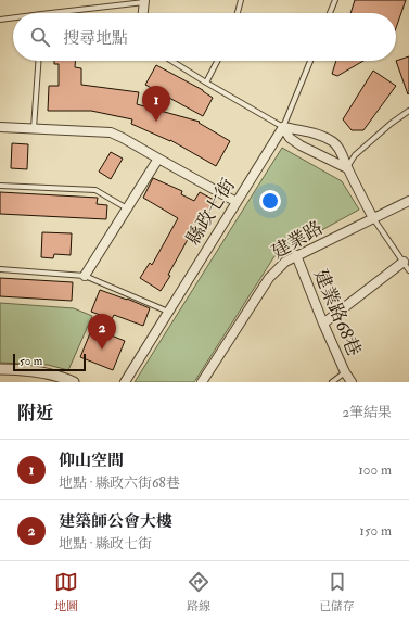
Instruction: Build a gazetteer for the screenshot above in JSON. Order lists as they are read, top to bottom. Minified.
{"streets":{"street":["縣政七街","建業路","建業路68巷"]},"crossings":[["建業路","建業路68巷"]],"scale_bar":"50 m","page":{"search":"搜尋地點","pins":["1","2"],"scale":"50 m","heading":["附近","2筆結果"],"list":[{"mark":"1","name":"仰山空間","note":"地點 · 縣政六街68巷","value":"100 m"},{"mark":"2","name":"建築師公會大樓","note":"地點 · 縣政七街","value":"150 m"}],"nav":["地圖","路線","已儲存"]}}
